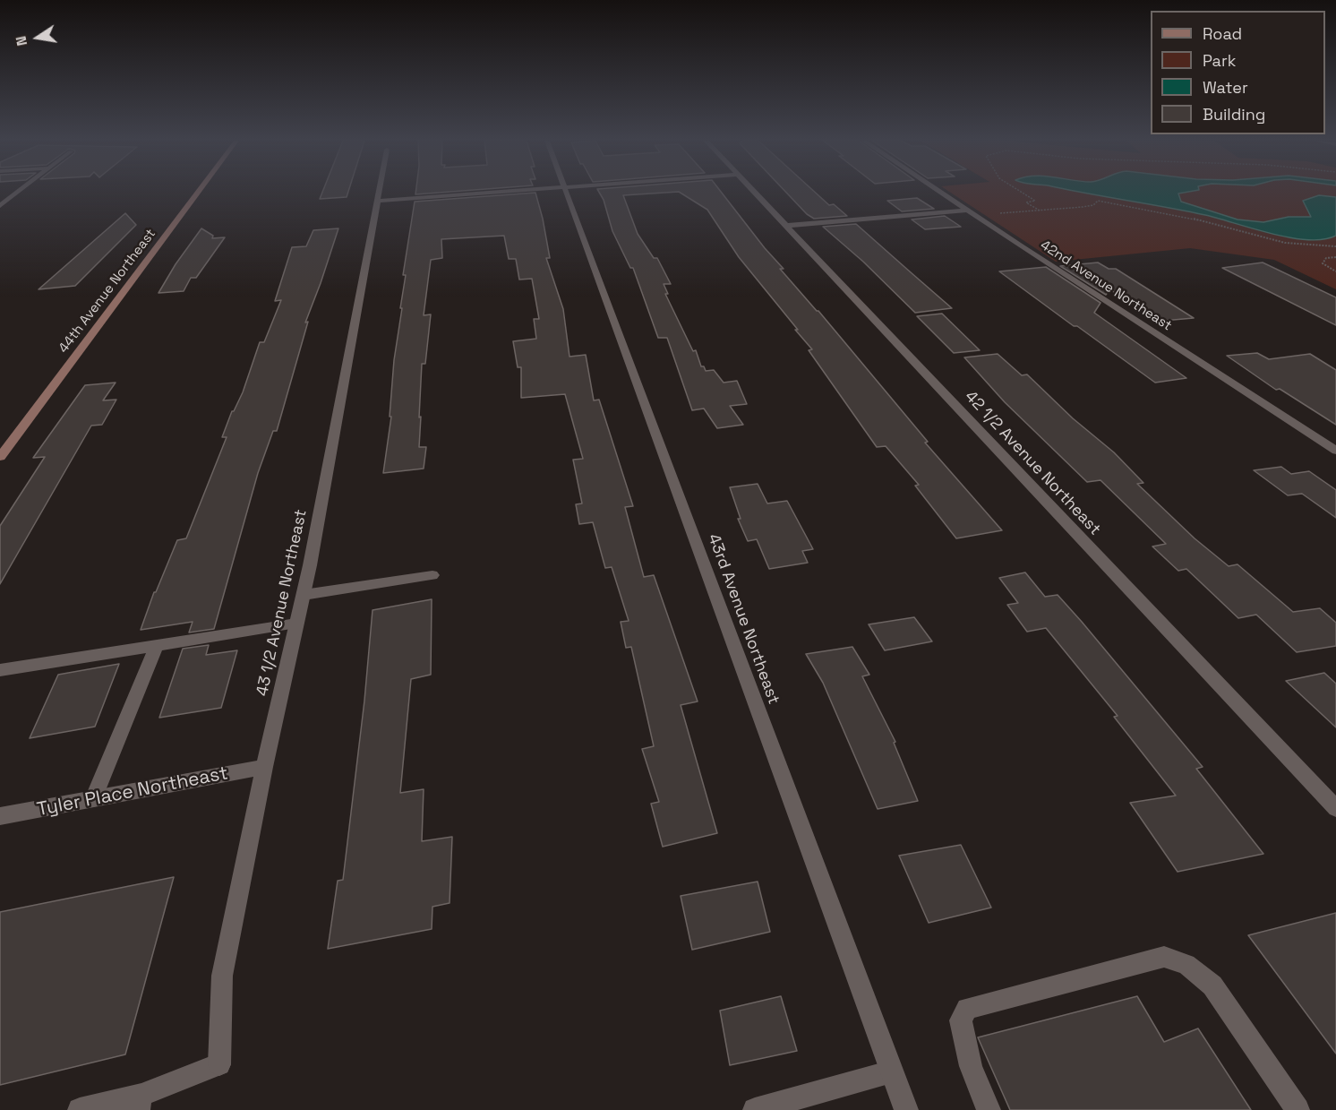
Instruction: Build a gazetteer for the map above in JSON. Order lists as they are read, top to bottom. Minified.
{"streets":{"street":["42nd Avenue Northeast","44th Avenue Northeast","42 1/2 Avenue Northeast","43 1/2 Avenue Northeast","43rd Avenue Northeast","Tyler Place Northeast"]},"crossings":[["43 1/2 Avenue Northeast","Tyler Place Northeast"]],"legend":["Road","Park","Water","Building"],"north":"left"}
